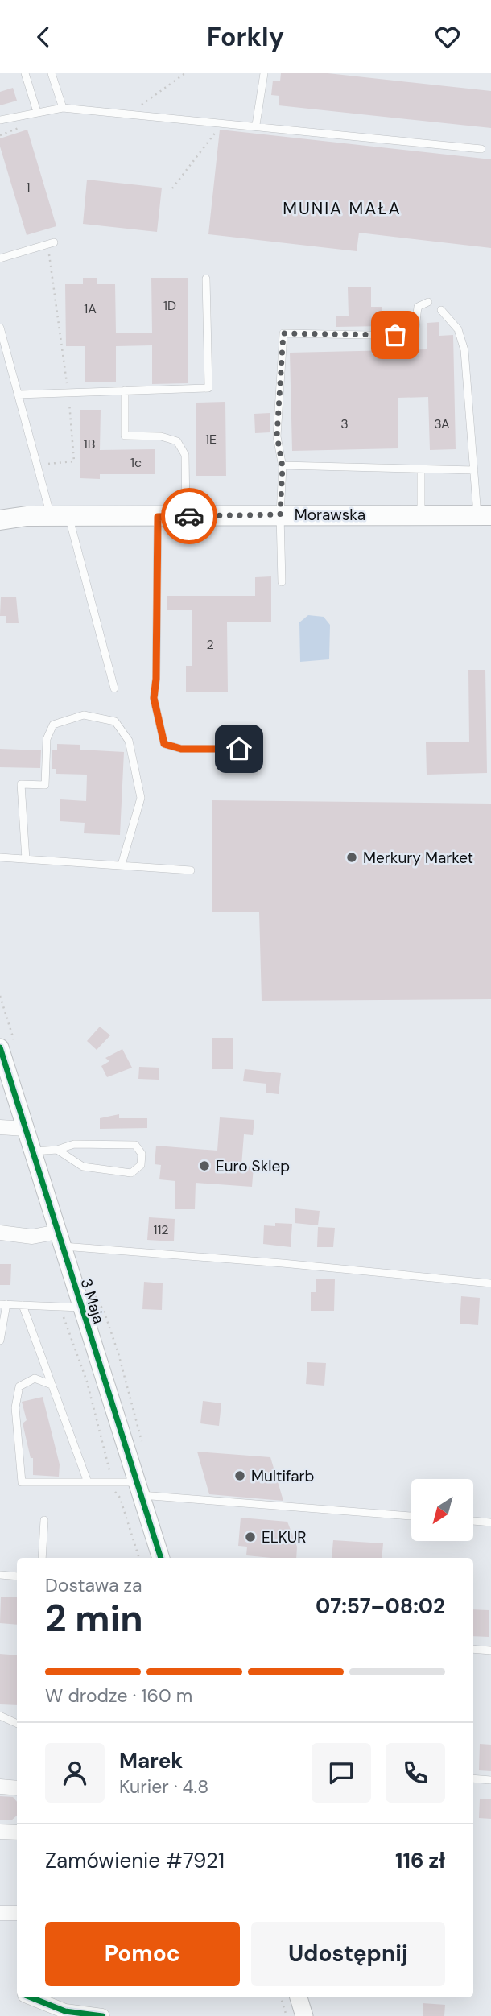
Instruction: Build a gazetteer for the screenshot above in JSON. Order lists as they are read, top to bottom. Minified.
{"streets":{"main road":["Morawska"],"street":["3 Maja"]},"districts":["MUNIA MAŁA"],"places":["Merkury Market","Euro Sklep","Multifarb","ELKUR"],"house_numbers":["1","1D","1A","3","3A","1E","1B","1c","2","112"],"north":"bottom left","page":{"header":"Forkly","heading":["2 min","Dostawa za","07:57–08:02"],"panel":["Marek","Kurier · 4.8","Zamówienie #7921","116 zł"],"bar":"W drodze · 160 m","buttons":["Pomoc","Udostępnij"]}}
